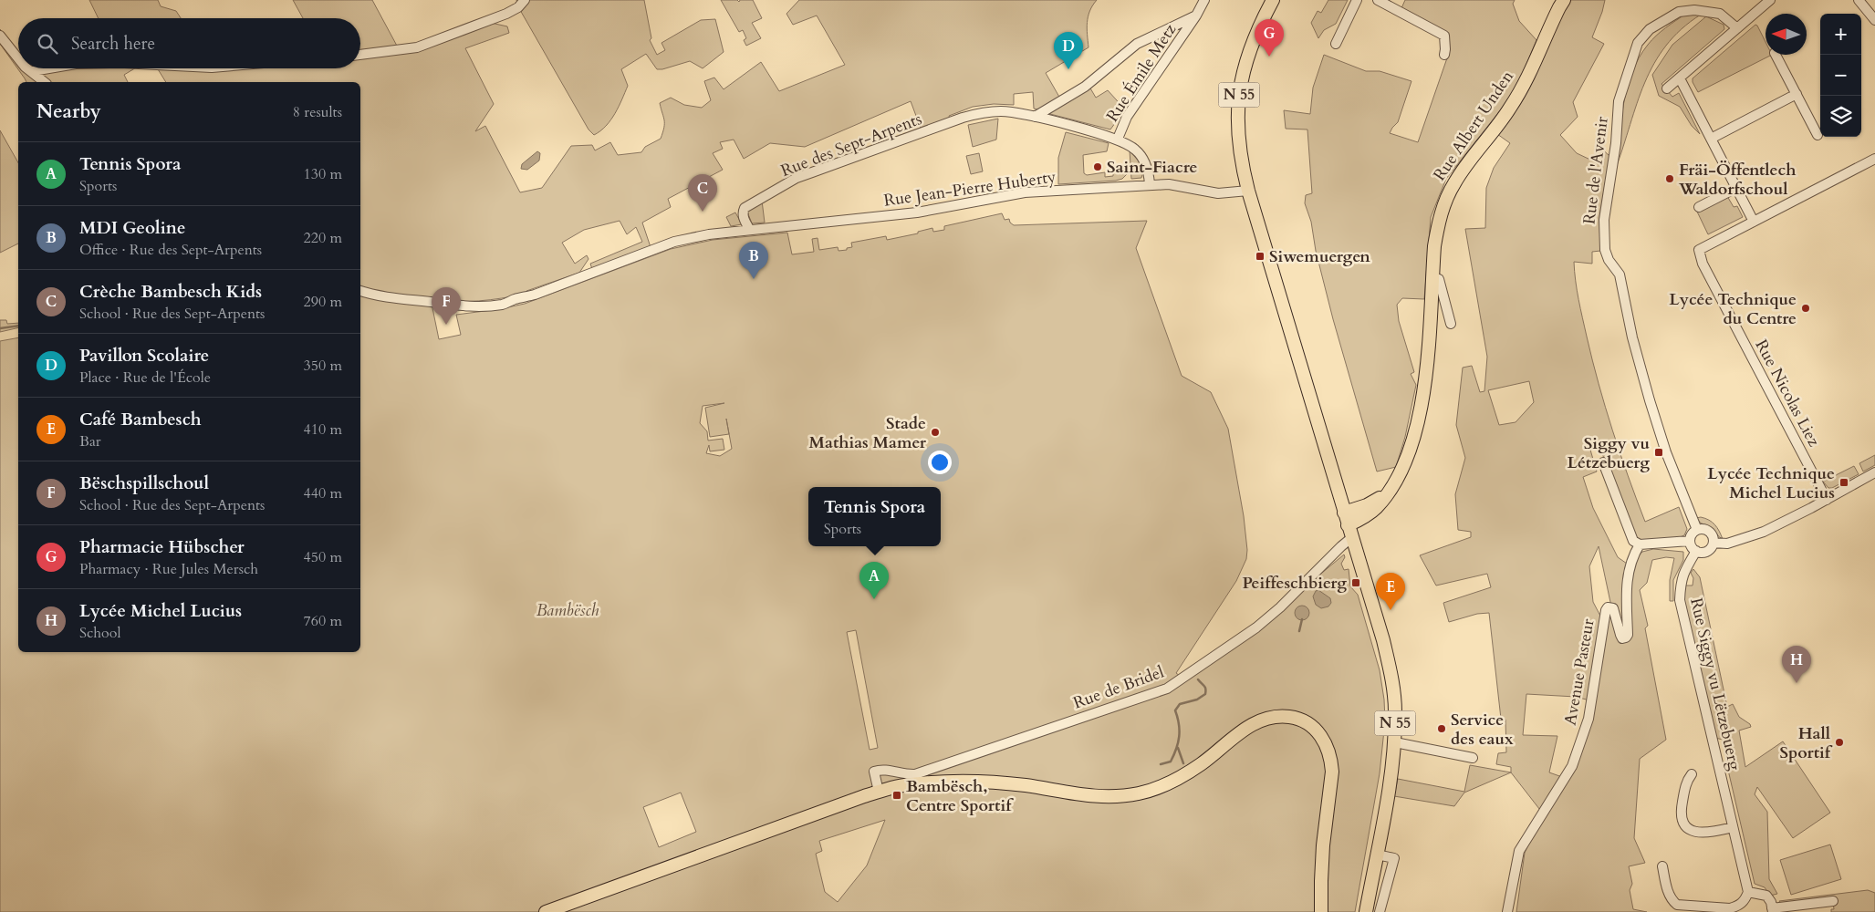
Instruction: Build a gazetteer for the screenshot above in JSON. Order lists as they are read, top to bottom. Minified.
{"streets":{"main road":["N 55","Rue Albert Unden"],"street":["Rue Émile Metz","Rue des Sept-Arpents","Rue de l'Avenir","Rue Jean-Pierre Huberty","Rue Nicolas Liez","Avenue Pasteur","Rue Siggy vu Lëtzebuerg","Rue de Bridel"]},"crossings":[["Rue Émile Metz","Rue des Sept-Arpents"],["N 55","Rue Albert Unden"],["N 55","Rue Jean-Pierre Huberty"],["N 55","Rue de Bridel"],["Rue des Sept-Arpents","Rue Jean-Pierre Huberty"],["Rue de l'Avenir","Rue Siggy vu Lëtzebuerg"]],"parks":["Bambësch"],"places":{"other":["Saint-Fiacre","Fräi-Öffentlech Waldorfschoul","Lycée Technique du Centre","Stade Mathias Mamer","Service des eaux","Hall Sportif"],"transit":["Siwemuergen","Siggy vu Létzebuerg","Lycée Technique Michel Lucius","Peiffeschbierg","Bambësch, Centre Sportif"]},"north":"left","page":{"map_buttons":["+","−"],"search":"Search here","pins":["G","D","C","B","F","A","E","H"],"heading":["Nearby","8 results"],"list":[{"mark":"A","name":"Tennis Spora","note":"Sports","value":"130 m"},{"mark":"B","name":"MDI Geoline","note":"Office · Rue des Sept-Arpents","value":"220 m"},{"mark":"C","name":"Crèche Bambesch Kids","note":"School · Rue des Sept-Arpents","value":"290 m"},{"mark":"D","name":"Pavillon Scolaire","note":"Place · Rue de l'École","value":"350 m"},{"mark":"E","name":"Café Bambesch","note":"Bar","value":"410 m"},{"mark":"F","name":"Bëschspillschoul","note":"School · Rue des Sept-Arpents","value":"440 m"},{"mark":"G","name":"Pharmacie Hübscher","note":"Pharmacy · Rue Jules Mersch","value":"450 m"},{"mark":"H","name":"Lycée Michel Lucius","note":"School","value":"760 m"}],"popup":["Tennis Spora","Sports"]}}
